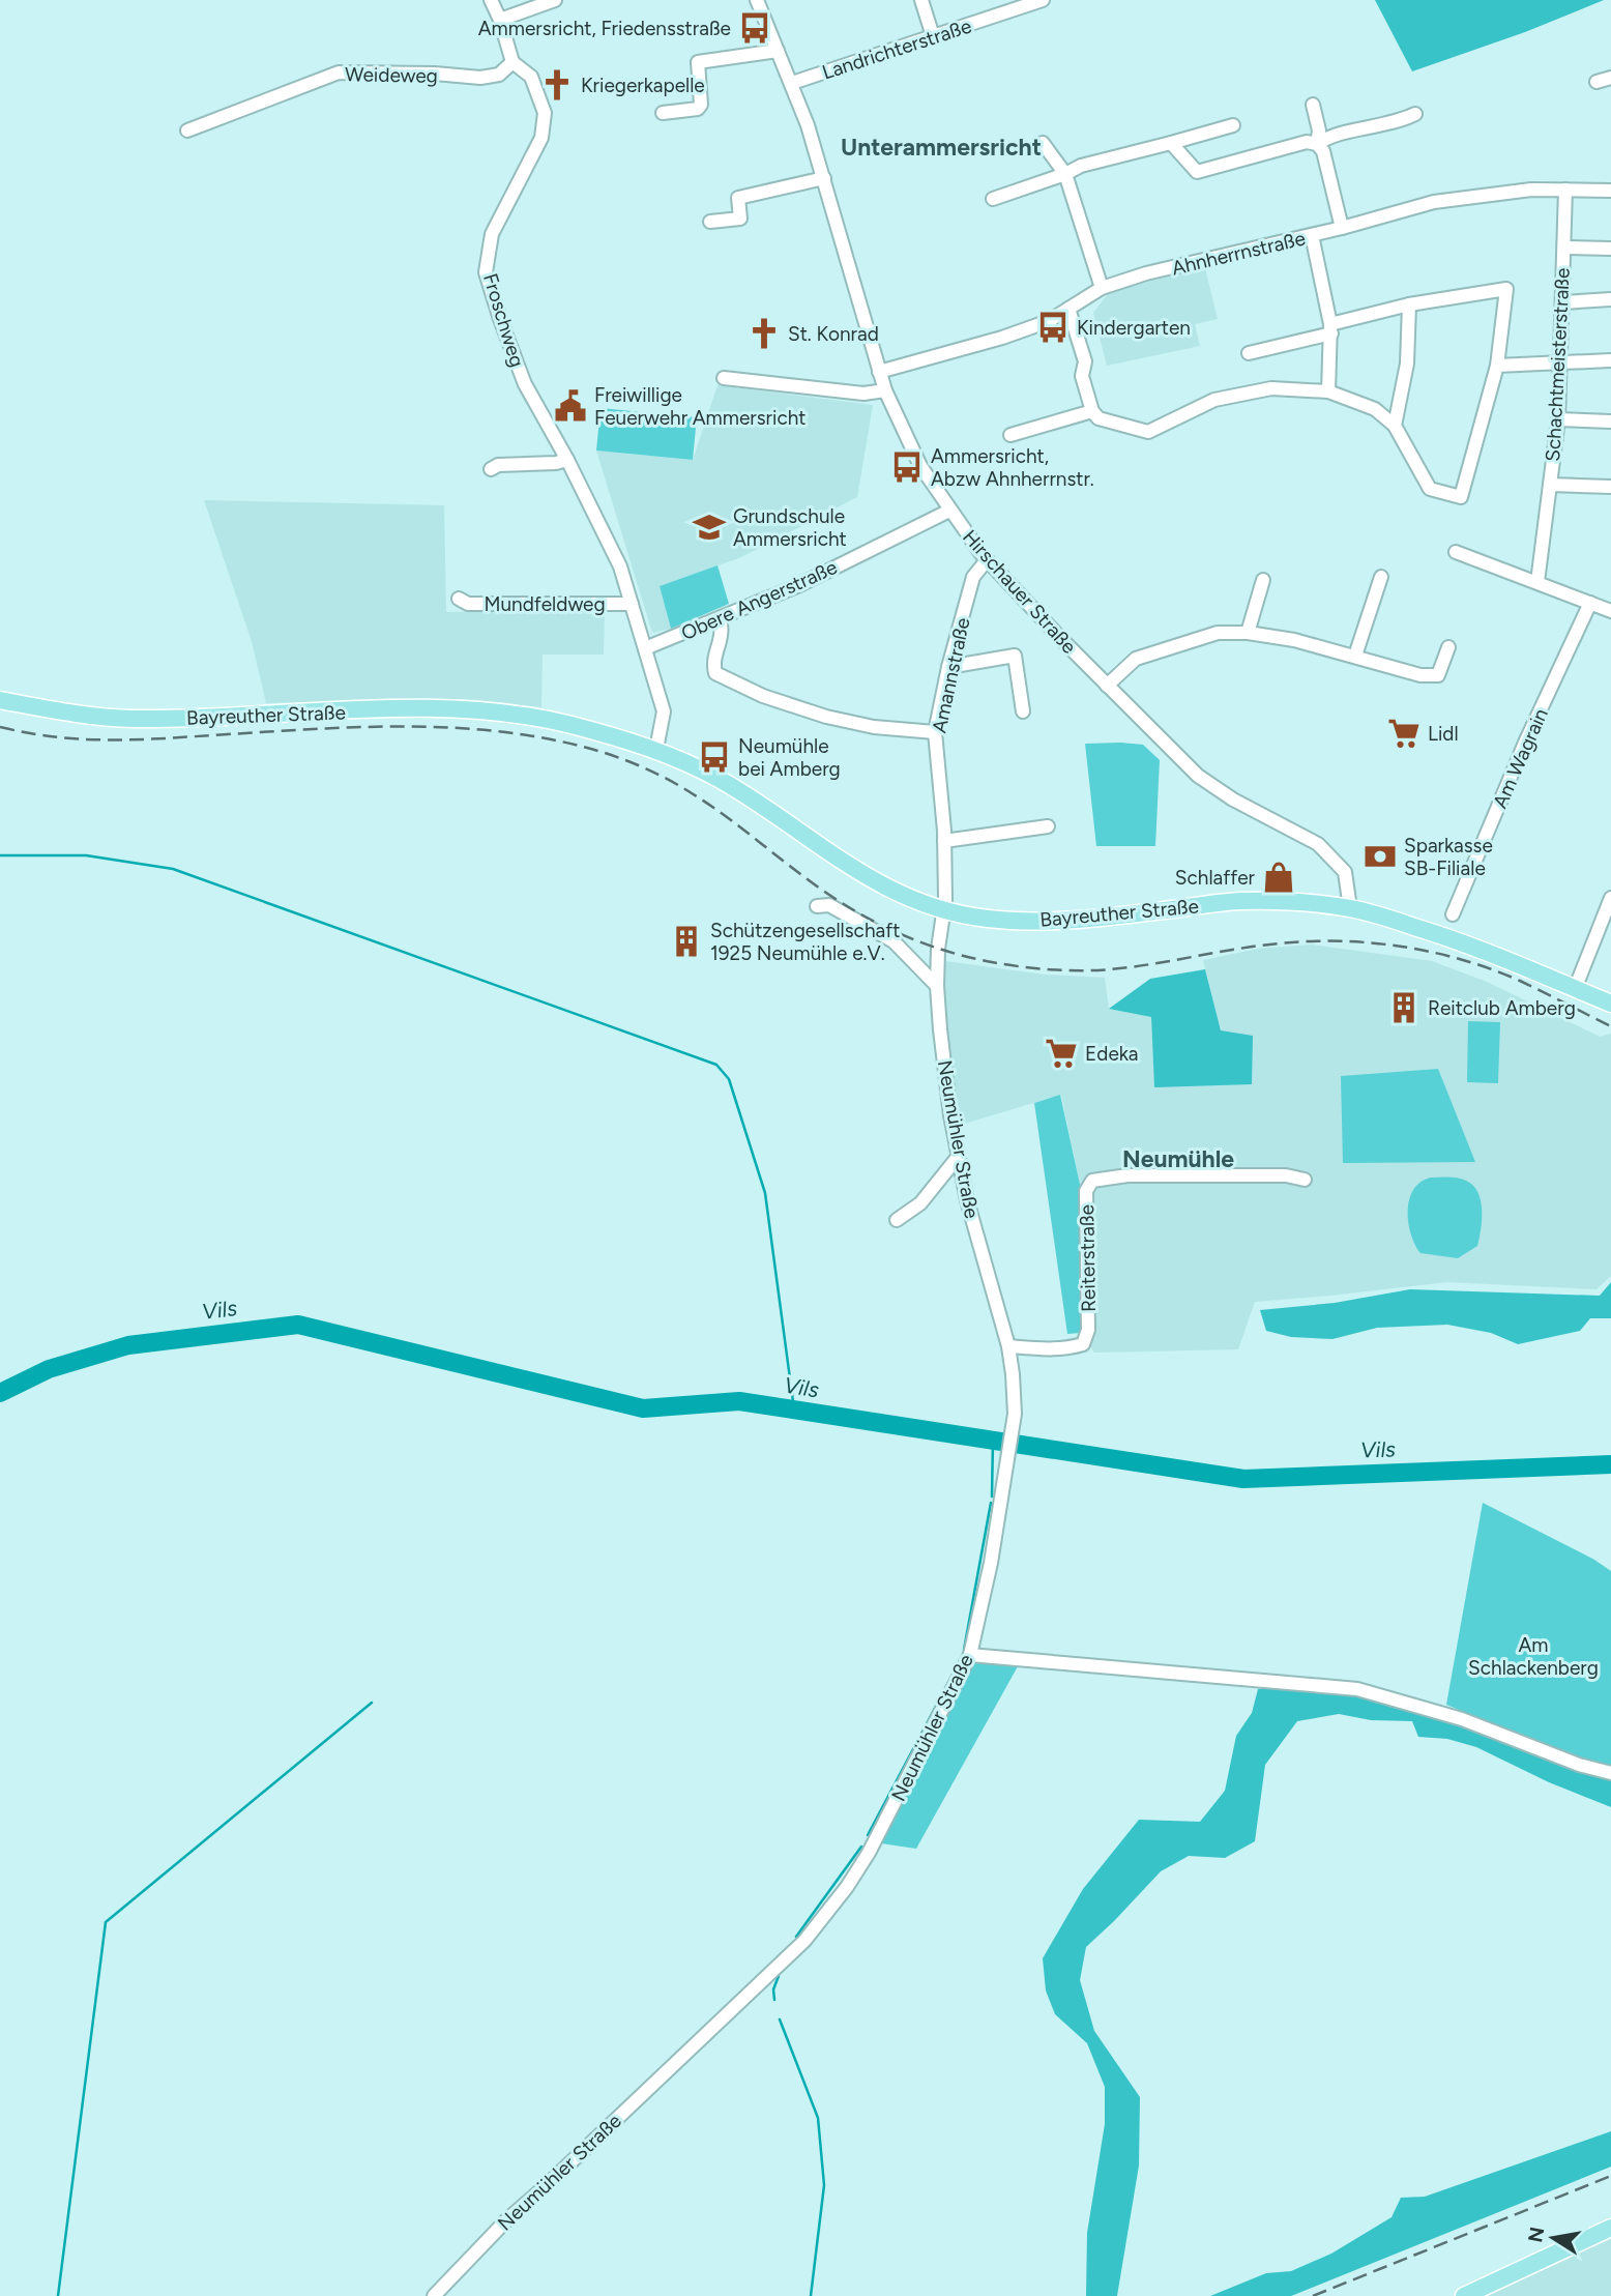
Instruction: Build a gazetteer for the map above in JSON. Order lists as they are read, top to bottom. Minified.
{"streets":{"main road":["Bayreuther Straße"],"street":["Landrichterstraße","Weideweg","Ahnherrnstraße","Froschweg","Schachtmeisterstraße","Hirschauer Straße","Obere Angerstraße","Mundfeldweg","Amannstraße","Am Wagrain","Neumühler Straße","Reiterstraße"]},"crossings":[["Landrichterstraße","Hirschauer Straße"],["Weideweg","Froschweg"],["Ahnherrnstraße","Schachtmeisterstraße"],["Ahnherrnstraße","Hirschauer Straße"],["Froschweg","Obere Angerstraße"],["Froschweg","Mundfeldweg"],["Froschweg","Bayreuther Straße"],["Hirschauer Straße","Obere Angerstraße"],["Hirschauer Straße","Amannstraße"],["Hirschauer Straße","Bayreuther Straße"],["Amannstraße","Bayreuther Straße"],["Amannstraße","Neumühler Straße"],["Bayreuther Straße","Neumühler Straße"],["Neumühler Straße","Reiterstraße"]],"districts":["Unterammersricht","Neumühle"],"water":["Vils"],"parks":["Am Schlackenberg"],"places":{"bus stop":["Ammersricht, Friedensstraße","Kindergarten","Ammersricht, Abzw Ahnherrnstr.","Neumühle bei Amberg"],"church":["Kriegerkapelle","St. Konrad"],"public building":["Freiwillige Feuerwehr Ammersricht"],"school or university":["Grundschule Ammersricht"],"supermarket":["Lidl","Edeka"],"bank":["Sparkasse SB-Filiale"],"shop":["Schlaffer"],"building":["Schützengesellschaft 1925 Neumühle e.V.","Reitclub Amberg"]},"north":"left"}
